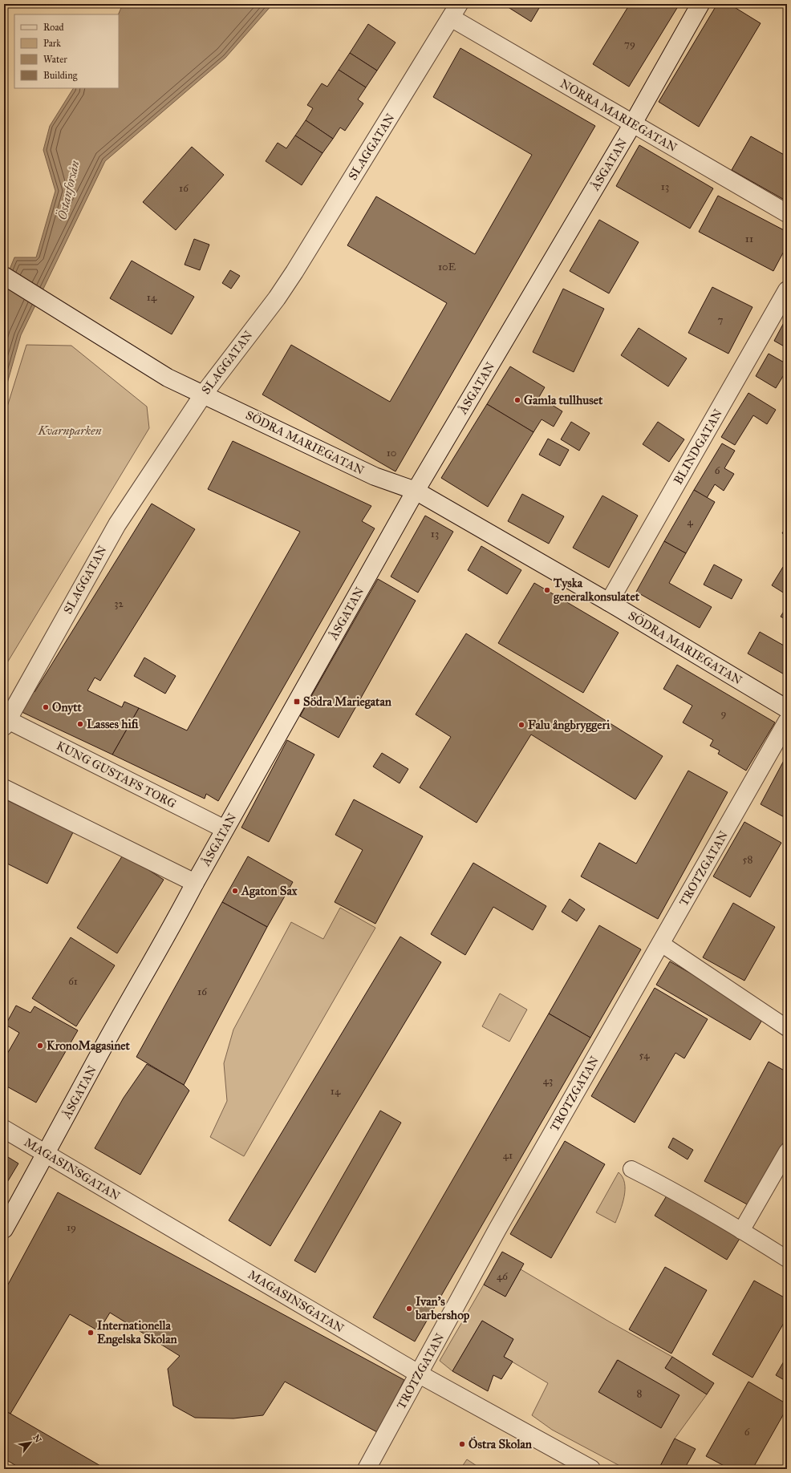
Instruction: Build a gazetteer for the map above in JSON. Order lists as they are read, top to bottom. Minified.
{"streets":{"street":["NORRA MARIEGATAN","SLAGGATAN","ÅSGATAN","SÖDRA MARIEGATAN","BLINDGATAN","KUNG GUSTAFS TORG","TROTZGATAN","MAGASINSGATAN"]},"crossings":[["NORRA MARIEGATAN","SLAGGATAN"],["NORRA MARIEGATAN","ÅSGATAN"],["SLAGGATAN","SÖDRA MARIEGATAN"],["SLAGGATAN","KUNG GUSTAFS TORG"],["ÅSGATAN","SÖDRA MARIEGATAN"],["ÅSGATAN","KUNG GUSTAFS TORG"],["ÅSGATAN","MAGASINSGATAN"],["SÖDRA MARIEGATAN","BLINDGATAN"],["TROTZGATAN","MAGASINSGATAN"]],"water":["Östanforsån"],"parks":["Kvarnparken"],"places":{"other":["Gamla tullhuset","Tyska generalkonsulatet","Onytt","Lasses hifi","Falu ångbryggeri","Agaton Sax","KronoMagasinet","Ivan's barbershop","Internationella Engelska Skolan","Östra Skolan"],"transit":["Södra Mariegatan"]},"house_numbers":["79","13","16","11","10E","14","7","10","6","4","13","32","9","58","61","16","54","43","14","41","19","46","8","6"],"legend":["Road","Park","Water","Building"],"north":"top right"}
